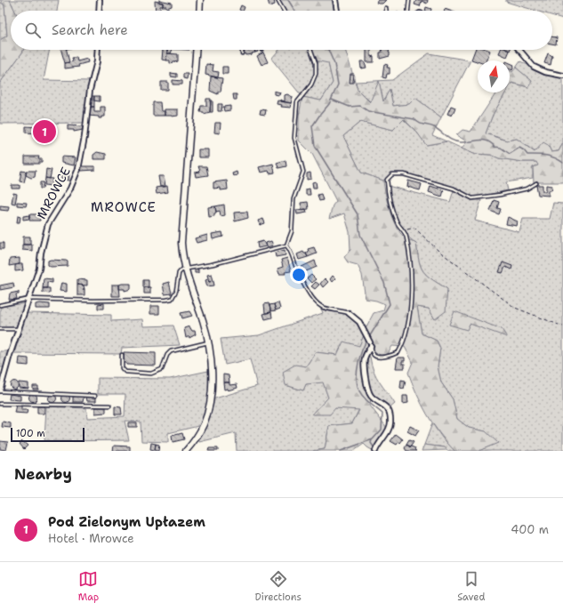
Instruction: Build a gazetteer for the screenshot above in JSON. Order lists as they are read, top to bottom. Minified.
{"streets":{"street":["MROWCE"]},"districts":["MROWCE"],"scale_bar":"100 m","north":"top","page":{"search":"Search here","pins":"1","scale":"100 m","heading":"Nearby","list":[{"mark":"1","name":"Pod Zielonym Upłazem","note":"Hotel · Mrowce","value":"400 m"}],"nav":["Map","Directions","Saved"]}}
